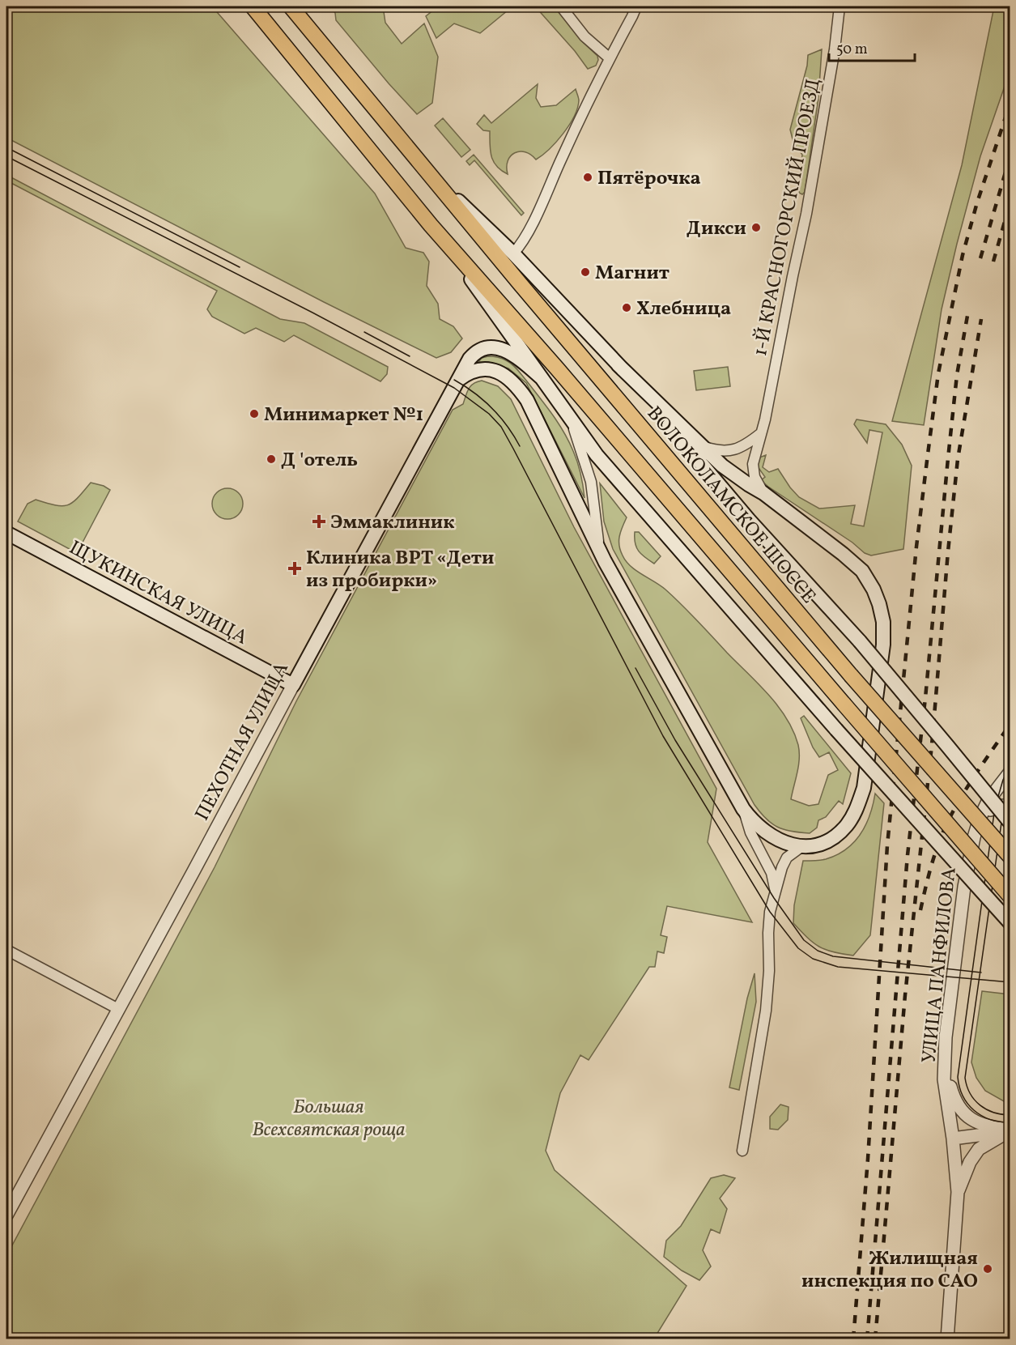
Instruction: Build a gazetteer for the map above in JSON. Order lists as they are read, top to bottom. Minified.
{"streets":{"main road":["ВОЛОКОЛАМСКОЕ ШОССЕ","ЩУКИНСКАЯ УЛИЦА","ПЕХОТНАЯ УЛИЦА"],"street":["1-Й КРАСНОГОРСКИЙ ПРОЕЗД","УЛИЦА ПАНФИЛОВА"]},"crossings":[["ЩУКИНСКАЯ УЛИЦА","ПЕХОТНАЯ УЛИЦА"]],"parks":["Большая Всехсвятская роща"],"places":{"other":["Пятёрочка","Дикси","Магнит","Хлебница","Минимаркет №1","Д 'отель","Жилищная инспекция по САО"],"health":["Эммаклиник","Клиника ВРТ «Дети из пробирки»"]},"scale_bar":"50 m"}
